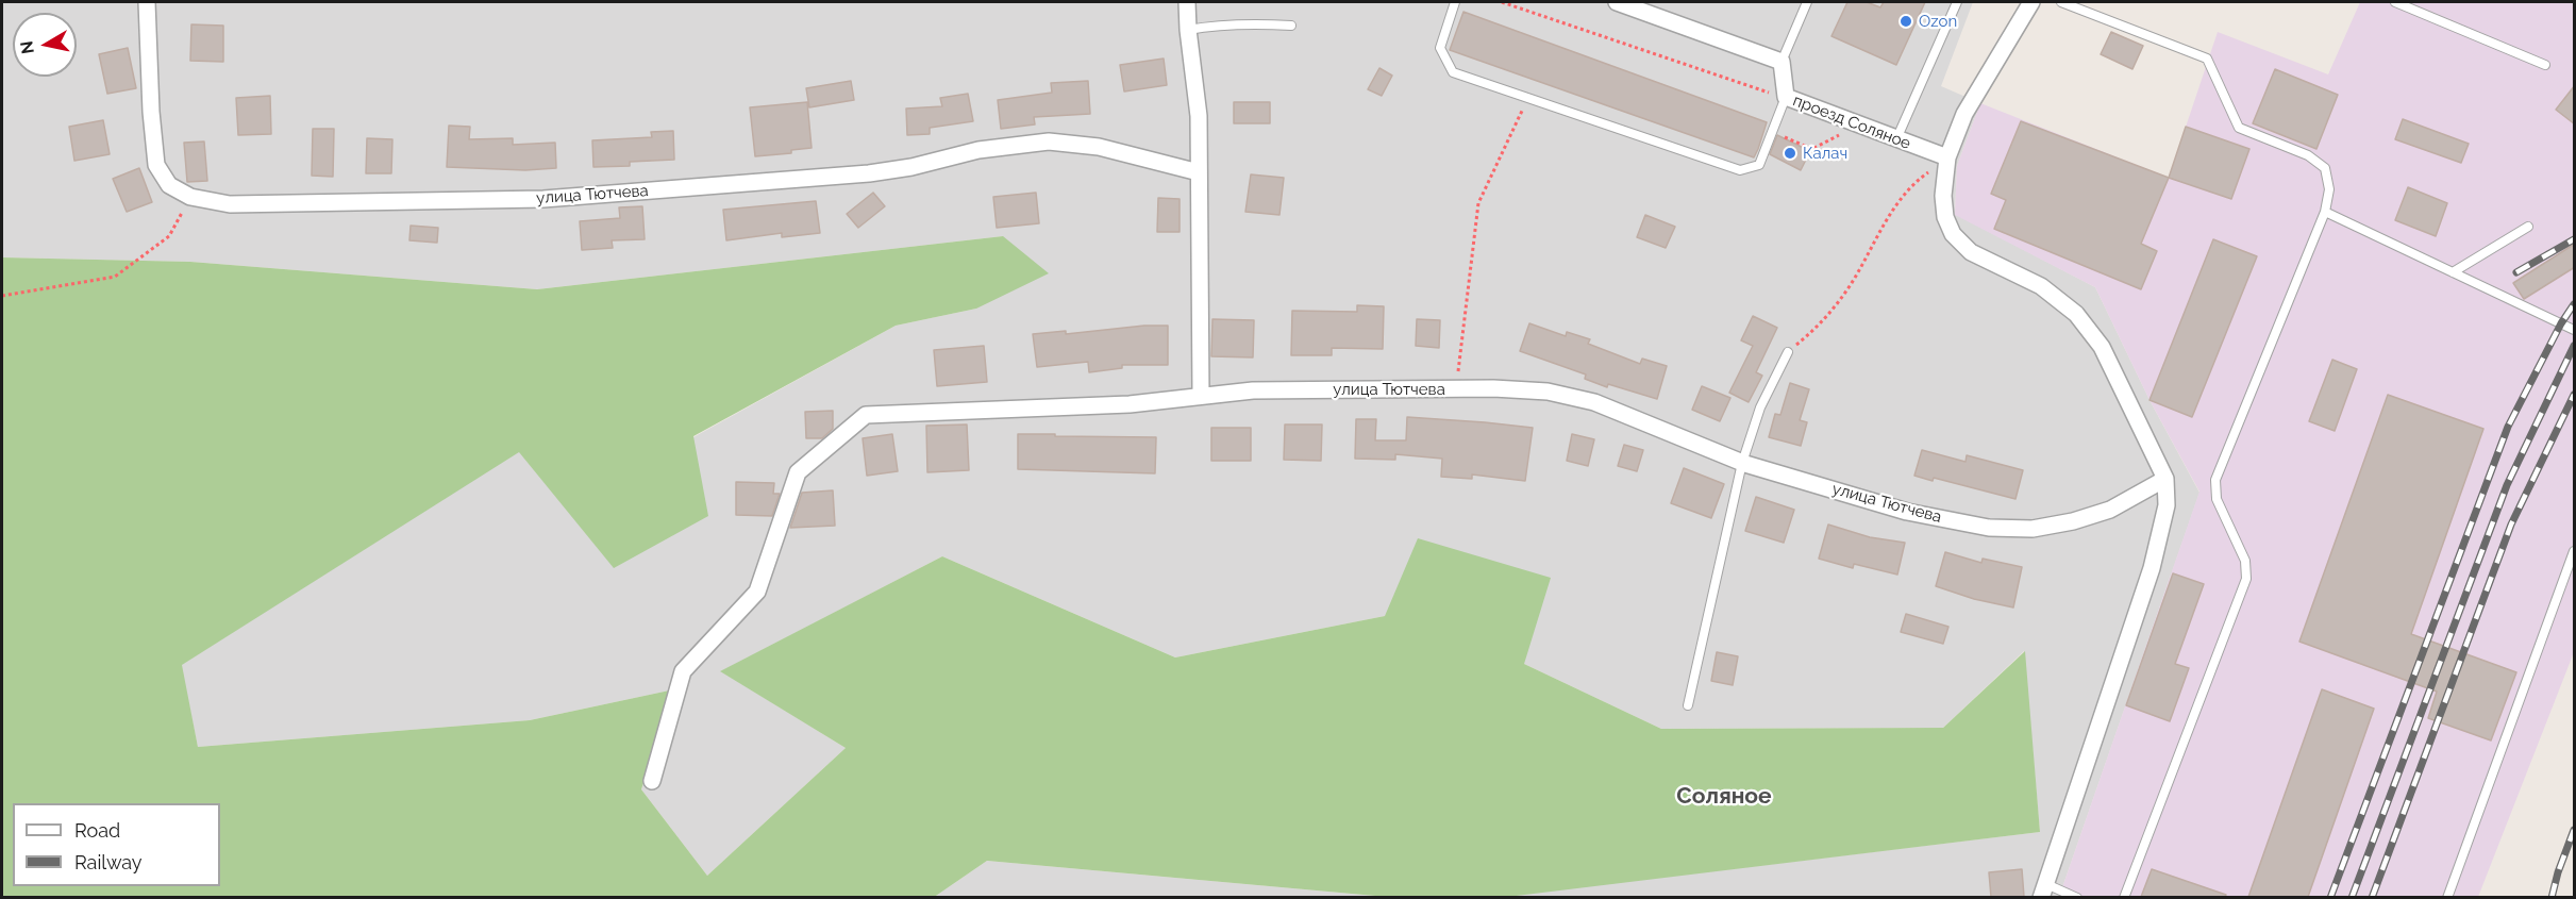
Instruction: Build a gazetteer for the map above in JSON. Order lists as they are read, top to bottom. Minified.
{"streets":{"street":["проезд Соляное","улица Тютчева"]},"districts":["Соляное"],"places":["Ozon","Калач"],"legend":["Road","Railway"],"north":"left"}
